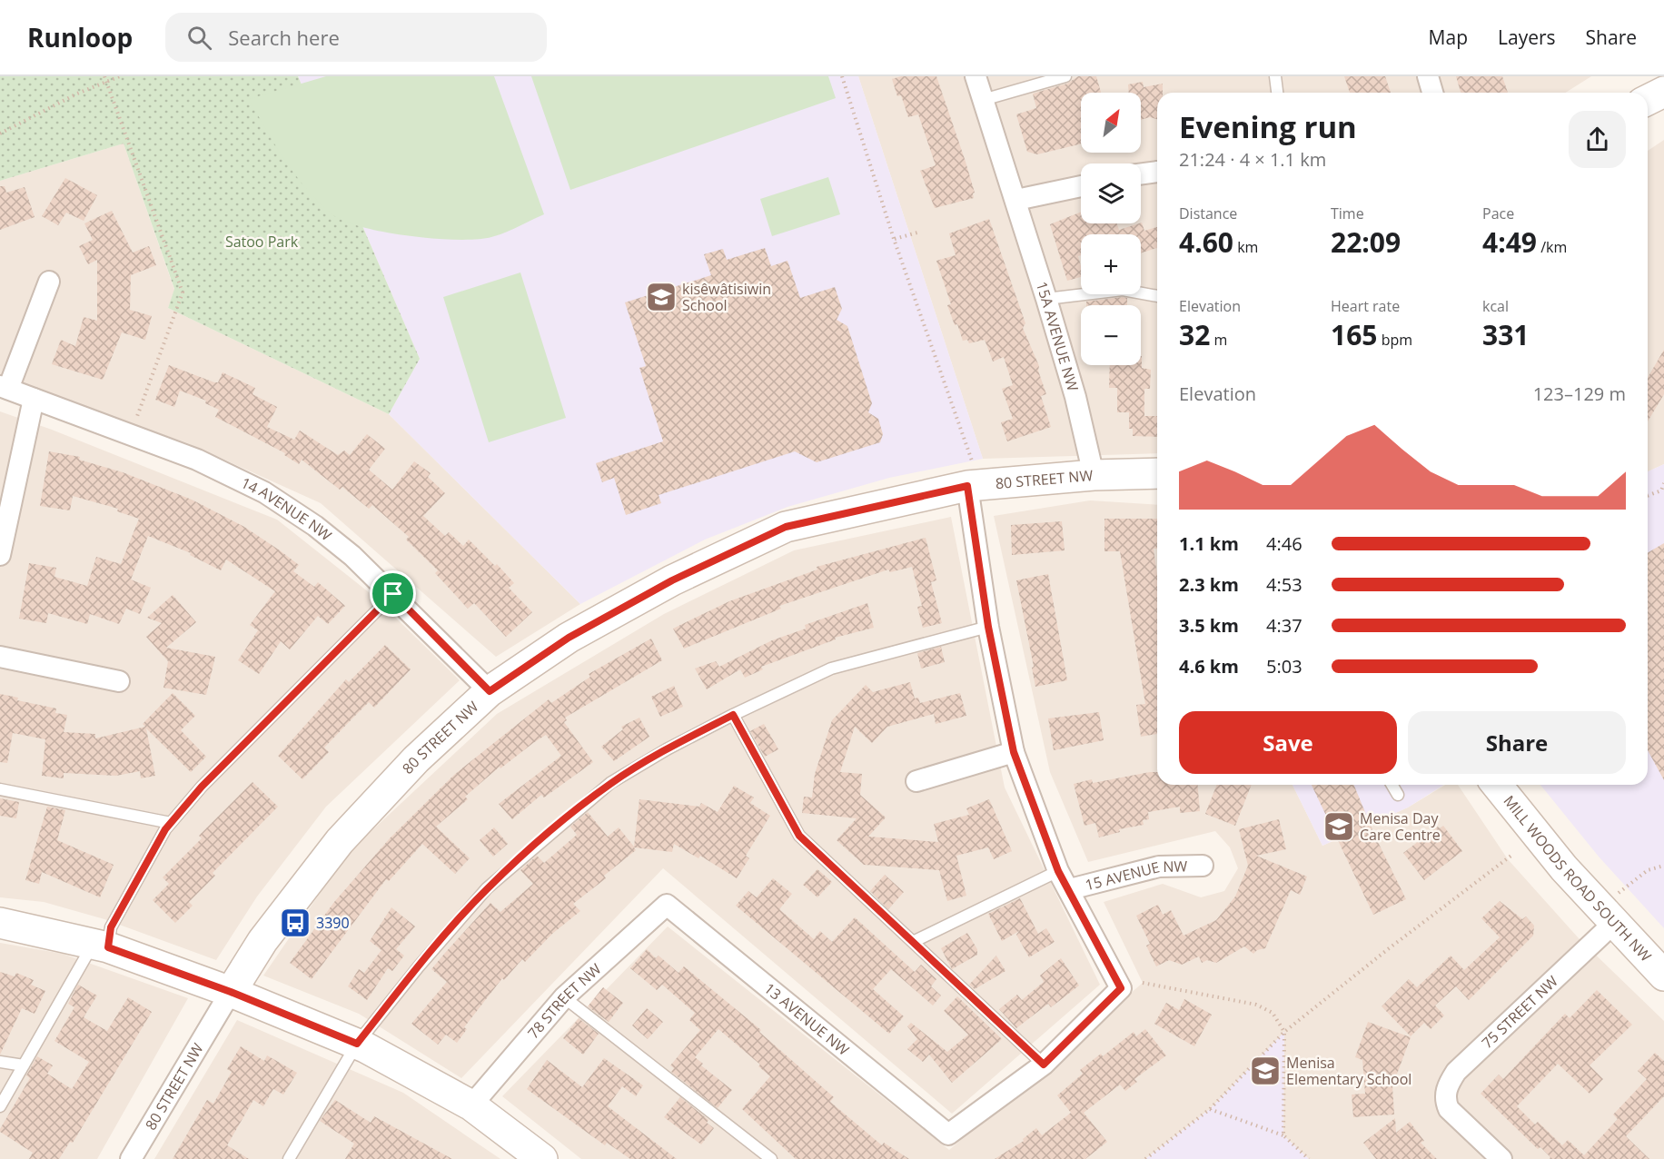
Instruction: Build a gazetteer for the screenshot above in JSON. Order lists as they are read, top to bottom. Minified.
{"streets":{"street":["15A AVENUE NW","80 STREET NW","14 AVENUE NW","15 AVENUE NW","MILL WOODS ROAD SOUTH NW","78 STREET NW","75 STREET NW","13 AVENUE NW"]},"crossings":[["15A AVENUE NW","80 STREET NW"],["80 STREET NW","14 AVENUE NW"],["80 STREET NW","15 AVENUE NW"],["15 AVENUE NW","13 AVENUE NW"],["MILL WOODS ROAD SOUTH NW","75 STREET NW"],["78 STREET NW","13 AVENUE NW"]],"parks":["Satoo Park"],"places":{"school or university":["kisêwâtisiwin School","Menisa Day Care Centre","Menisa Elementary School"],"bus stop":["3390"]},"north":"top right","page":{"header":"Runloop","search":"Search here","nav":["Map","Layers","Share"],"map_buttons":["+","−"],"heading":["Evening run","21:24 · 4 × 1.1 km"],"stats":[["Distance","4.60 km"],["Time","22:09"],["Pace","4:49 /km"],["Elevation","32 m"],["Heart rate","165 bpm"],["kcal","331"]],"chart":["Elevation","123–129 m"],"list":[{"name":"1.1 km","note":"4:46"},{"name":"2.3 km","note":"4:53"},{"name":"3.5 km","note":"4:37"},{"name":"4.6 km","note":"5:03"}],"buttons":["Save","Share"]}}
